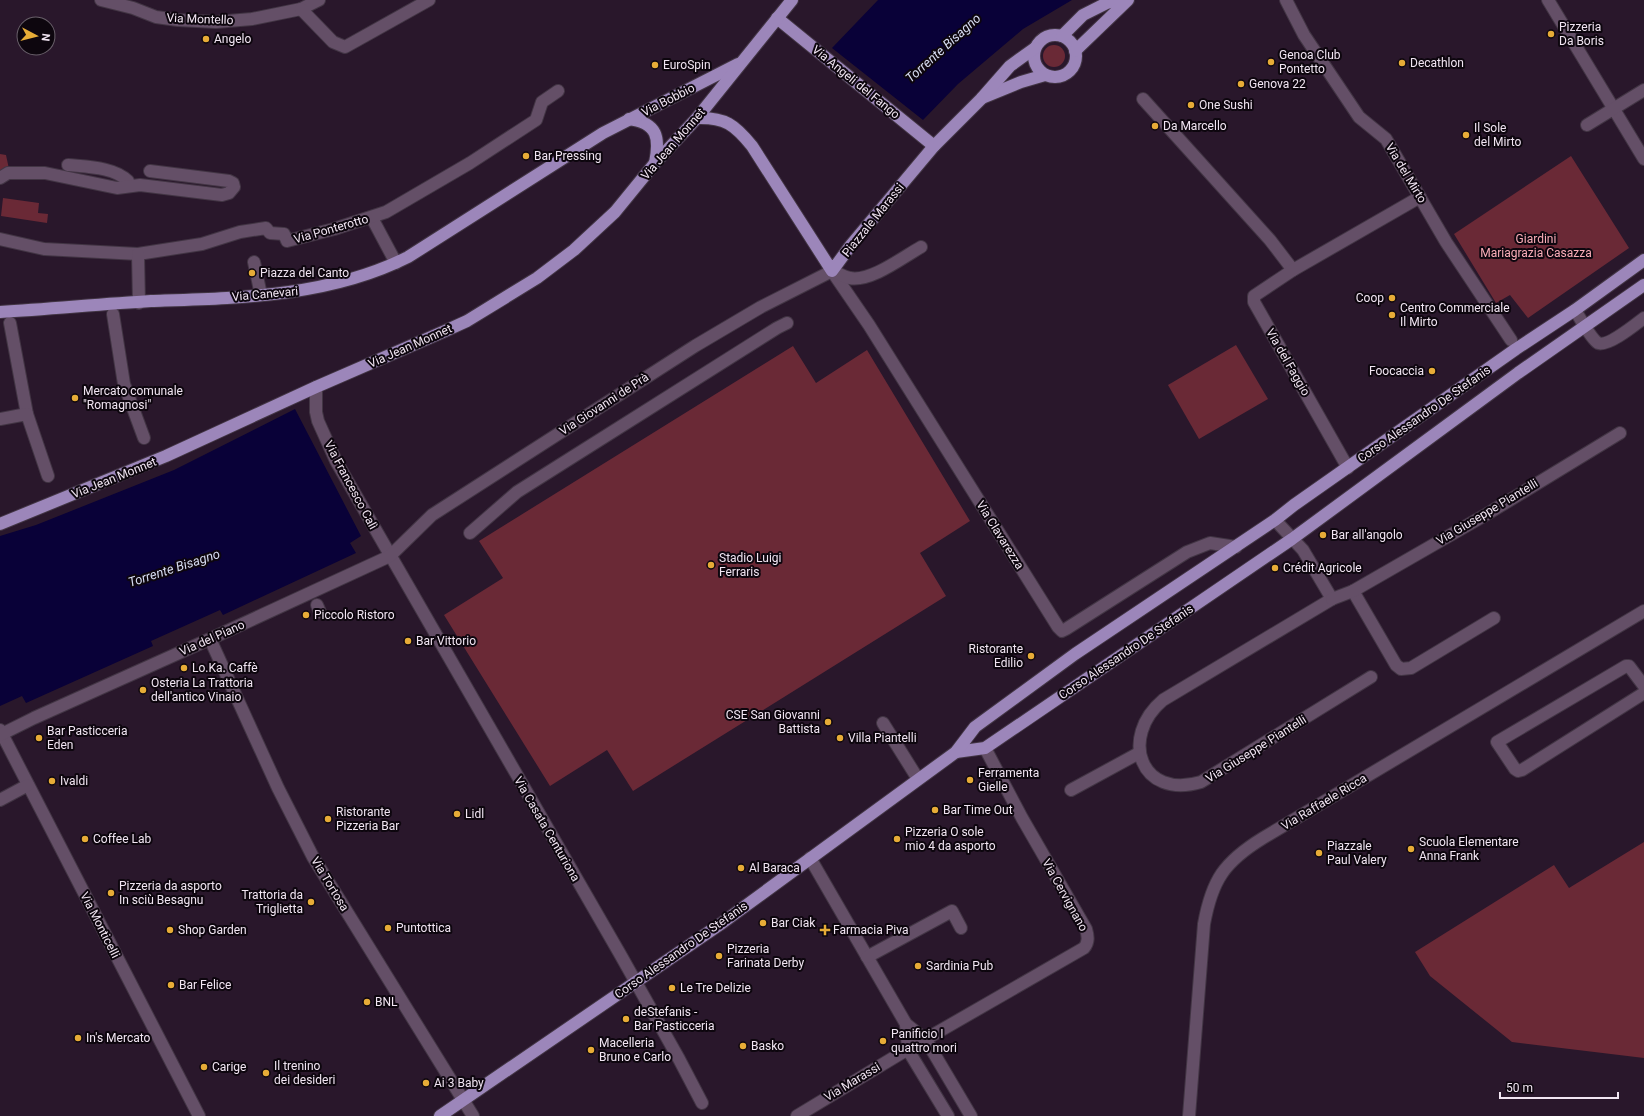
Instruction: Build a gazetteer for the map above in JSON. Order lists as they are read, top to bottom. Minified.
{"streets":{"main road":["Via Angeli del Fango","Via Bobbio","Via Jean Monnet","Piazzale Marassi","Via Canevari","Corso Alessandro De Stefanis"],"street":["Via Montello","Via del Mirto","Via Ponterotto","Via del Faggio","Via Giovanni de Prà","Via Francesco Calì","Via Giuseppe Piantelli","Via Clavarezza","Via del Piano","Via Raffaele Ricca","Via Casata Centuriona","Via Tortosa","Via Cervignano","Via Monticelli","Via Marassi"]},"crossings":[["Via Angeli del Fango","Via Bobbio"],["Via Angeli del Fango","Piazzale Marassi"],["Via Bobbio","Via Jean Monnet"],["Via Bobbio","Via Canevari"],["Via Jean Monnet","Via Francesco Calì"],["Via del Mirto","Via del Faggio"],["Piazzale Marassi","Via Giovanni de Prà"],["Piazzale Marassi","Via Clavarezza"],["Via del Faggio","Corso Alessandro De Stefanis"],["Via Giovanni de Prà","Via Francesco Calì"],["Via Giovanni de Prà","Via Clavarezza"],["Via Giovanni de Prà","Via del Piano"],["Via Giovanni de Prà","Via Casata Centuriona"],["Corso Alessandro De Stefanis","Via Clavarezza"],["Corso Alessandro De Stefanis","Via Casata Centuriona"],["Corso Alessandro De Stefanis","Via Tortosa"],["Corso Alessandro De Stefanis","Via Cervignano"],["Via Francesco Calì","Via del Piano"],["Via Francesco Calì","Via Casata Centuriona"],["Via del Piano","Via Casata Centuriona"],["Via del Piano","Via Tortosa"],["Via del Piano","Via Monticelli"],["Via Cervignano","Via Marassi"]],"water":["Torrente Bisagno"],"parks":["Giardini Mariagrazia Casazza"],"places":{"other":["Pizzeria Da Boris","Angelo","Genoa Club Pontetto","Decathlon","EuroSpin","Genova 22","One Sushi","Da Marcello","Il Sole del Mirto","Bar Pressing","Piazza del Canto","Coop","Centro Commerciale Il Mirto","Foocaccia","Mercato comunale \"Romagnosi\"","Bar all'angolo","Stadio Luigi Ferraris","Crédit Agricole","Piccolo Ristoro","Bar Vittorio","Ristorante Edilio","Lo.Ka. Caffè","Osteria La Trattoria dell'antico Vinaio","CSE San Giovanni Battista","Bar Pasticceria Eden","Villa Piantelli","Ferramenta Gielle","Ivaldi","Bar Time Out","Lidl","Ristorante Pizzeria Bar","Coffee Lab","Pizzeria O sole mio 4 da asporto","Scuola Elementare Anna Frank","Piazzale Paul Valery","Al Baraca","Pizzeria da asporto In sciù Besagnu","Trattoria da Triglietta","Bar Ciak","Puntottica","Shop Garden","Pizzeria Farinata Derby","Sardinia Pub","Bar Felice","Le Tre Delizie","BNL","deStefanis - Bar Pasticceria","In's Mercato","Panificio I quattro mori","Basko","Macelleria Bruno e Carlo","Carige","Il trenino dei desideri","Ai 3 Baby"],"health":["Farmacia Piva"]},"scale_bar":"50 m","north":"right"}
